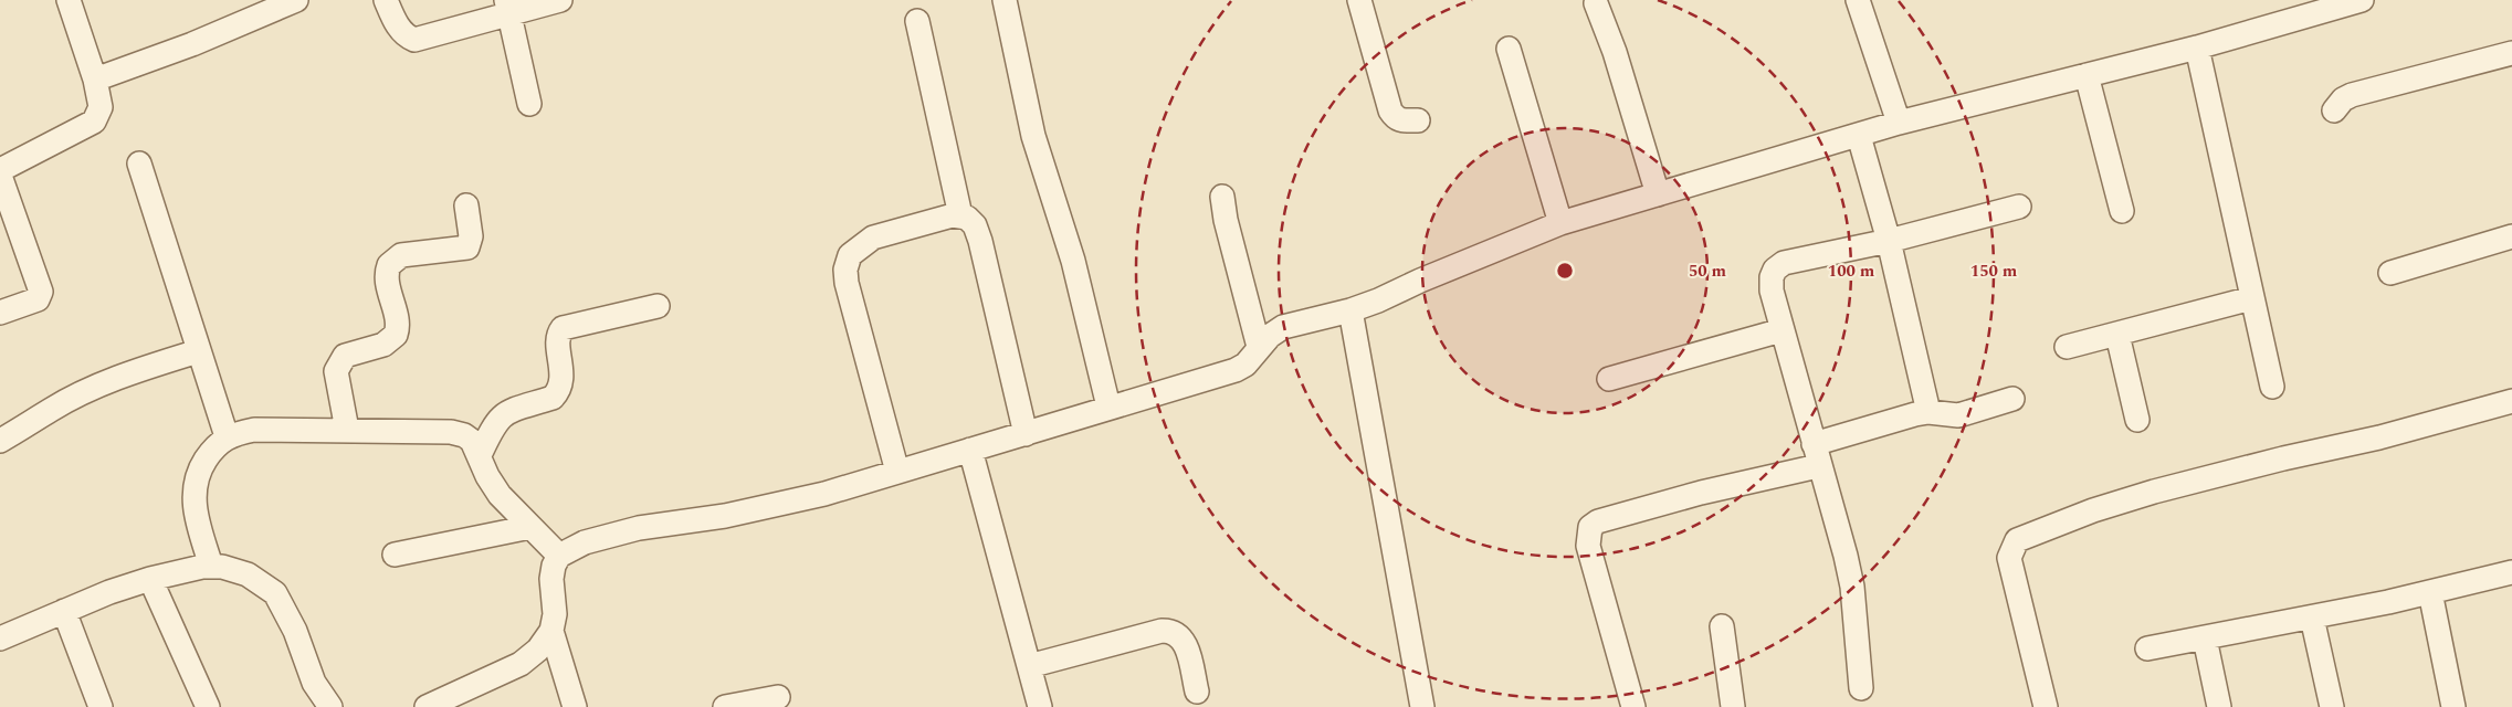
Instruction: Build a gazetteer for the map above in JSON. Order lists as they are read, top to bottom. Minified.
{"rings":["50 m","100 m","150 m"]}
